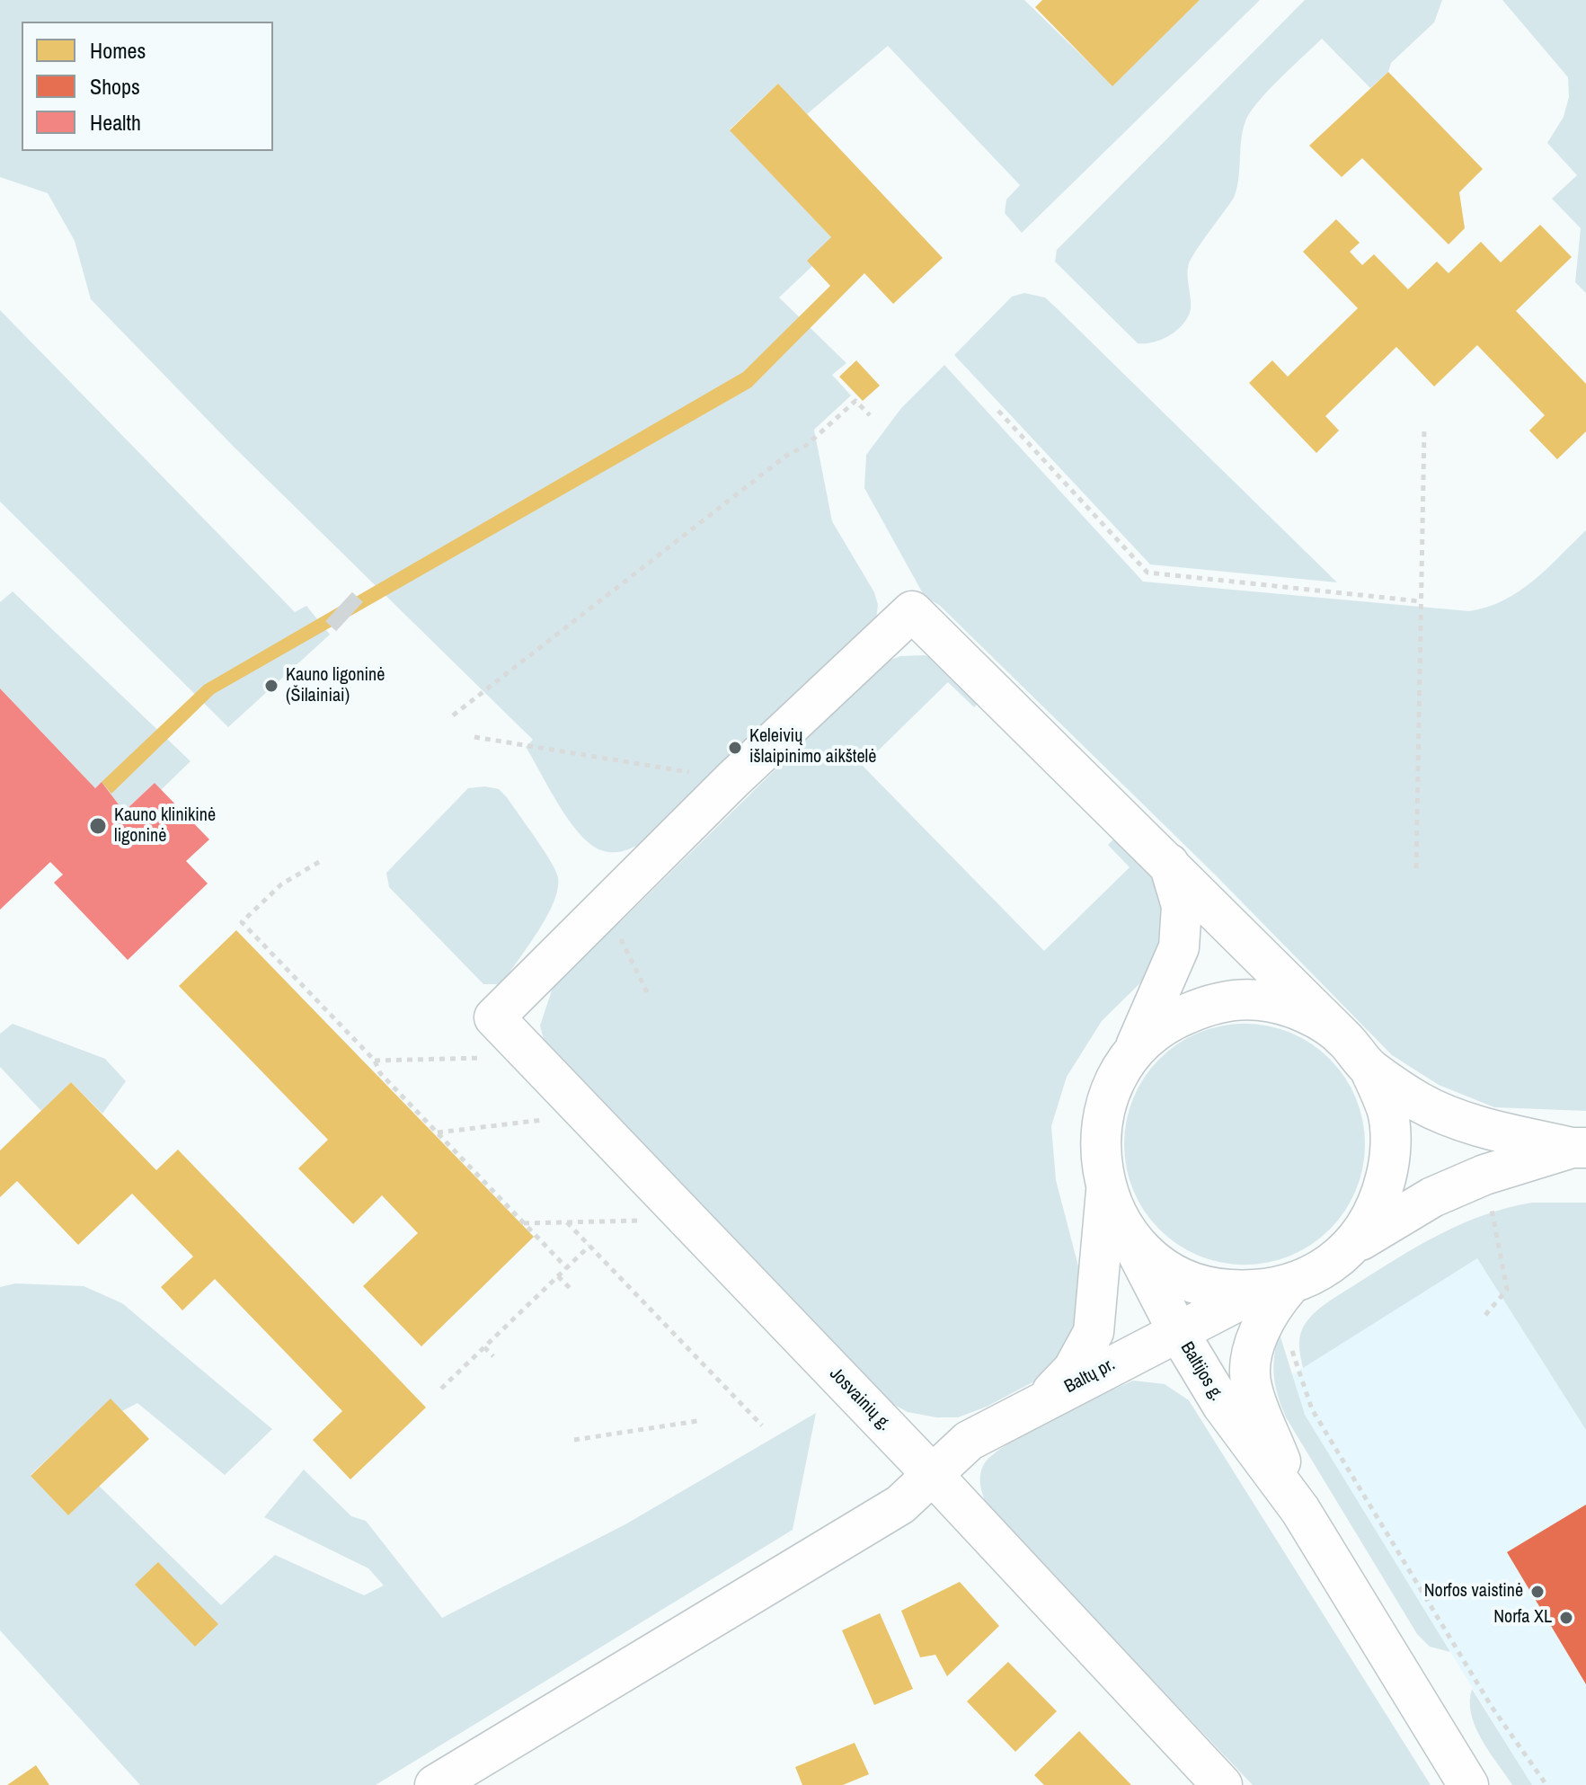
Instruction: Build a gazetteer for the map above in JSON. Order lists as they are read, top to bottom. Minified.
{"streets":{"street":["Baltijos g.","Baltų pr.","Josvainių g."]},"crossings":[["Baltijos g.","Baltų pr."],["Baltų pr.","Josvainių g."]],"places":["Kauno ligoninė (Šilainiai)","Keleivių išlaipinimo aikštelė","Kauno klinikinė ligoninė","Norfos vaistinė","Norfa XL"],"legend":["Homes","Shops","Health"]}
